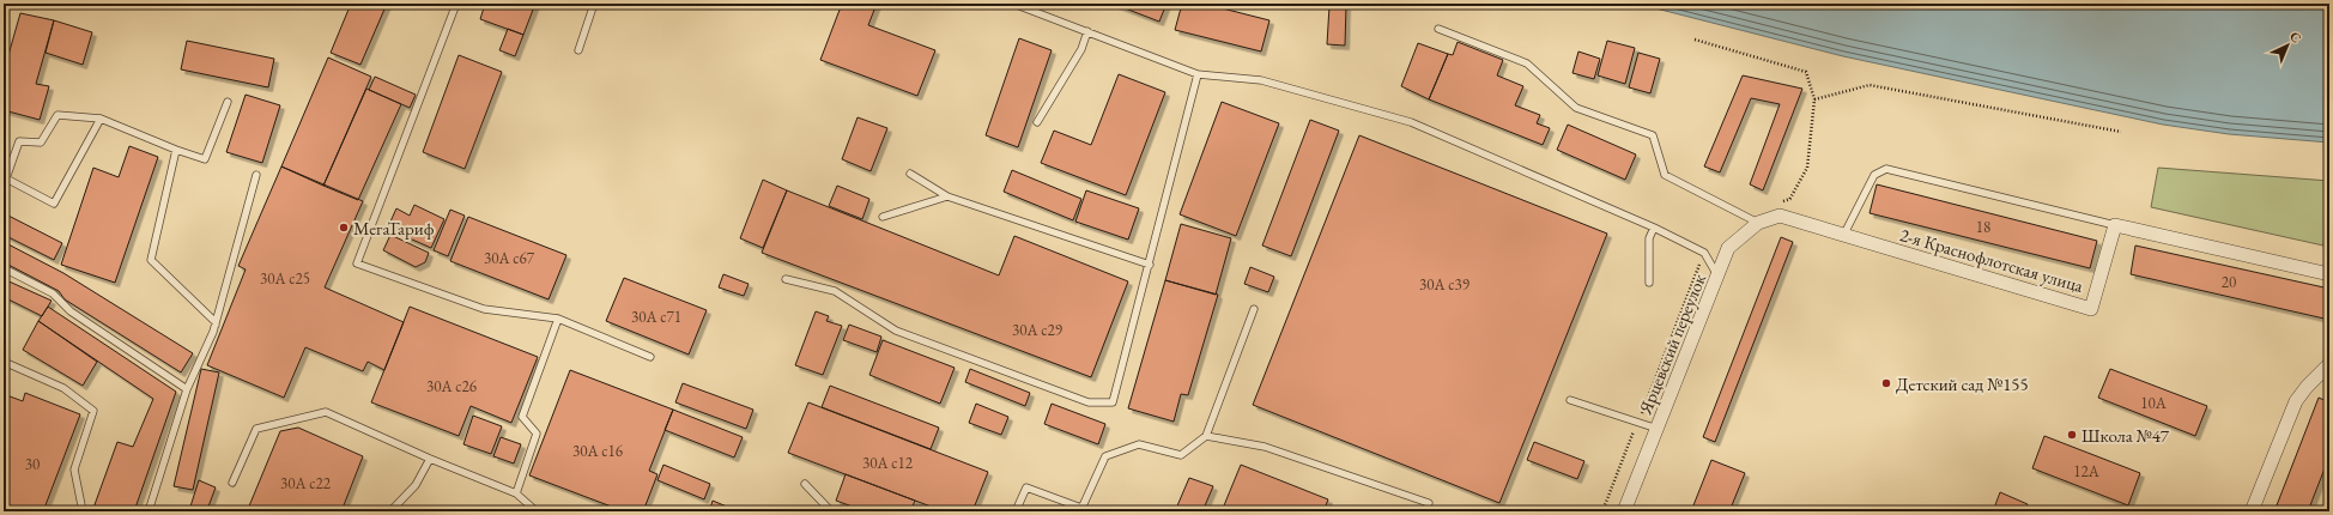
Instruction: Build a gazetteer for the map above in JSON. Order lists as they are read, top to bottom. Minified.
{"streets":{"street":["2-я Краснофлотская улица","Ярцевский переулок"]},"crossings":[["2-я Краснофлотская улица","Ярцевский переулок"]],"places":["МегаТариф","Детский сад №155","Школа №47"],"house_numbers":["18","30А с67","30А с25","20","30А с39","30А с71","30А с29","30А с26","10А","30А с16","30А с12","30","12А","30А с22"],"north":"top right"}
